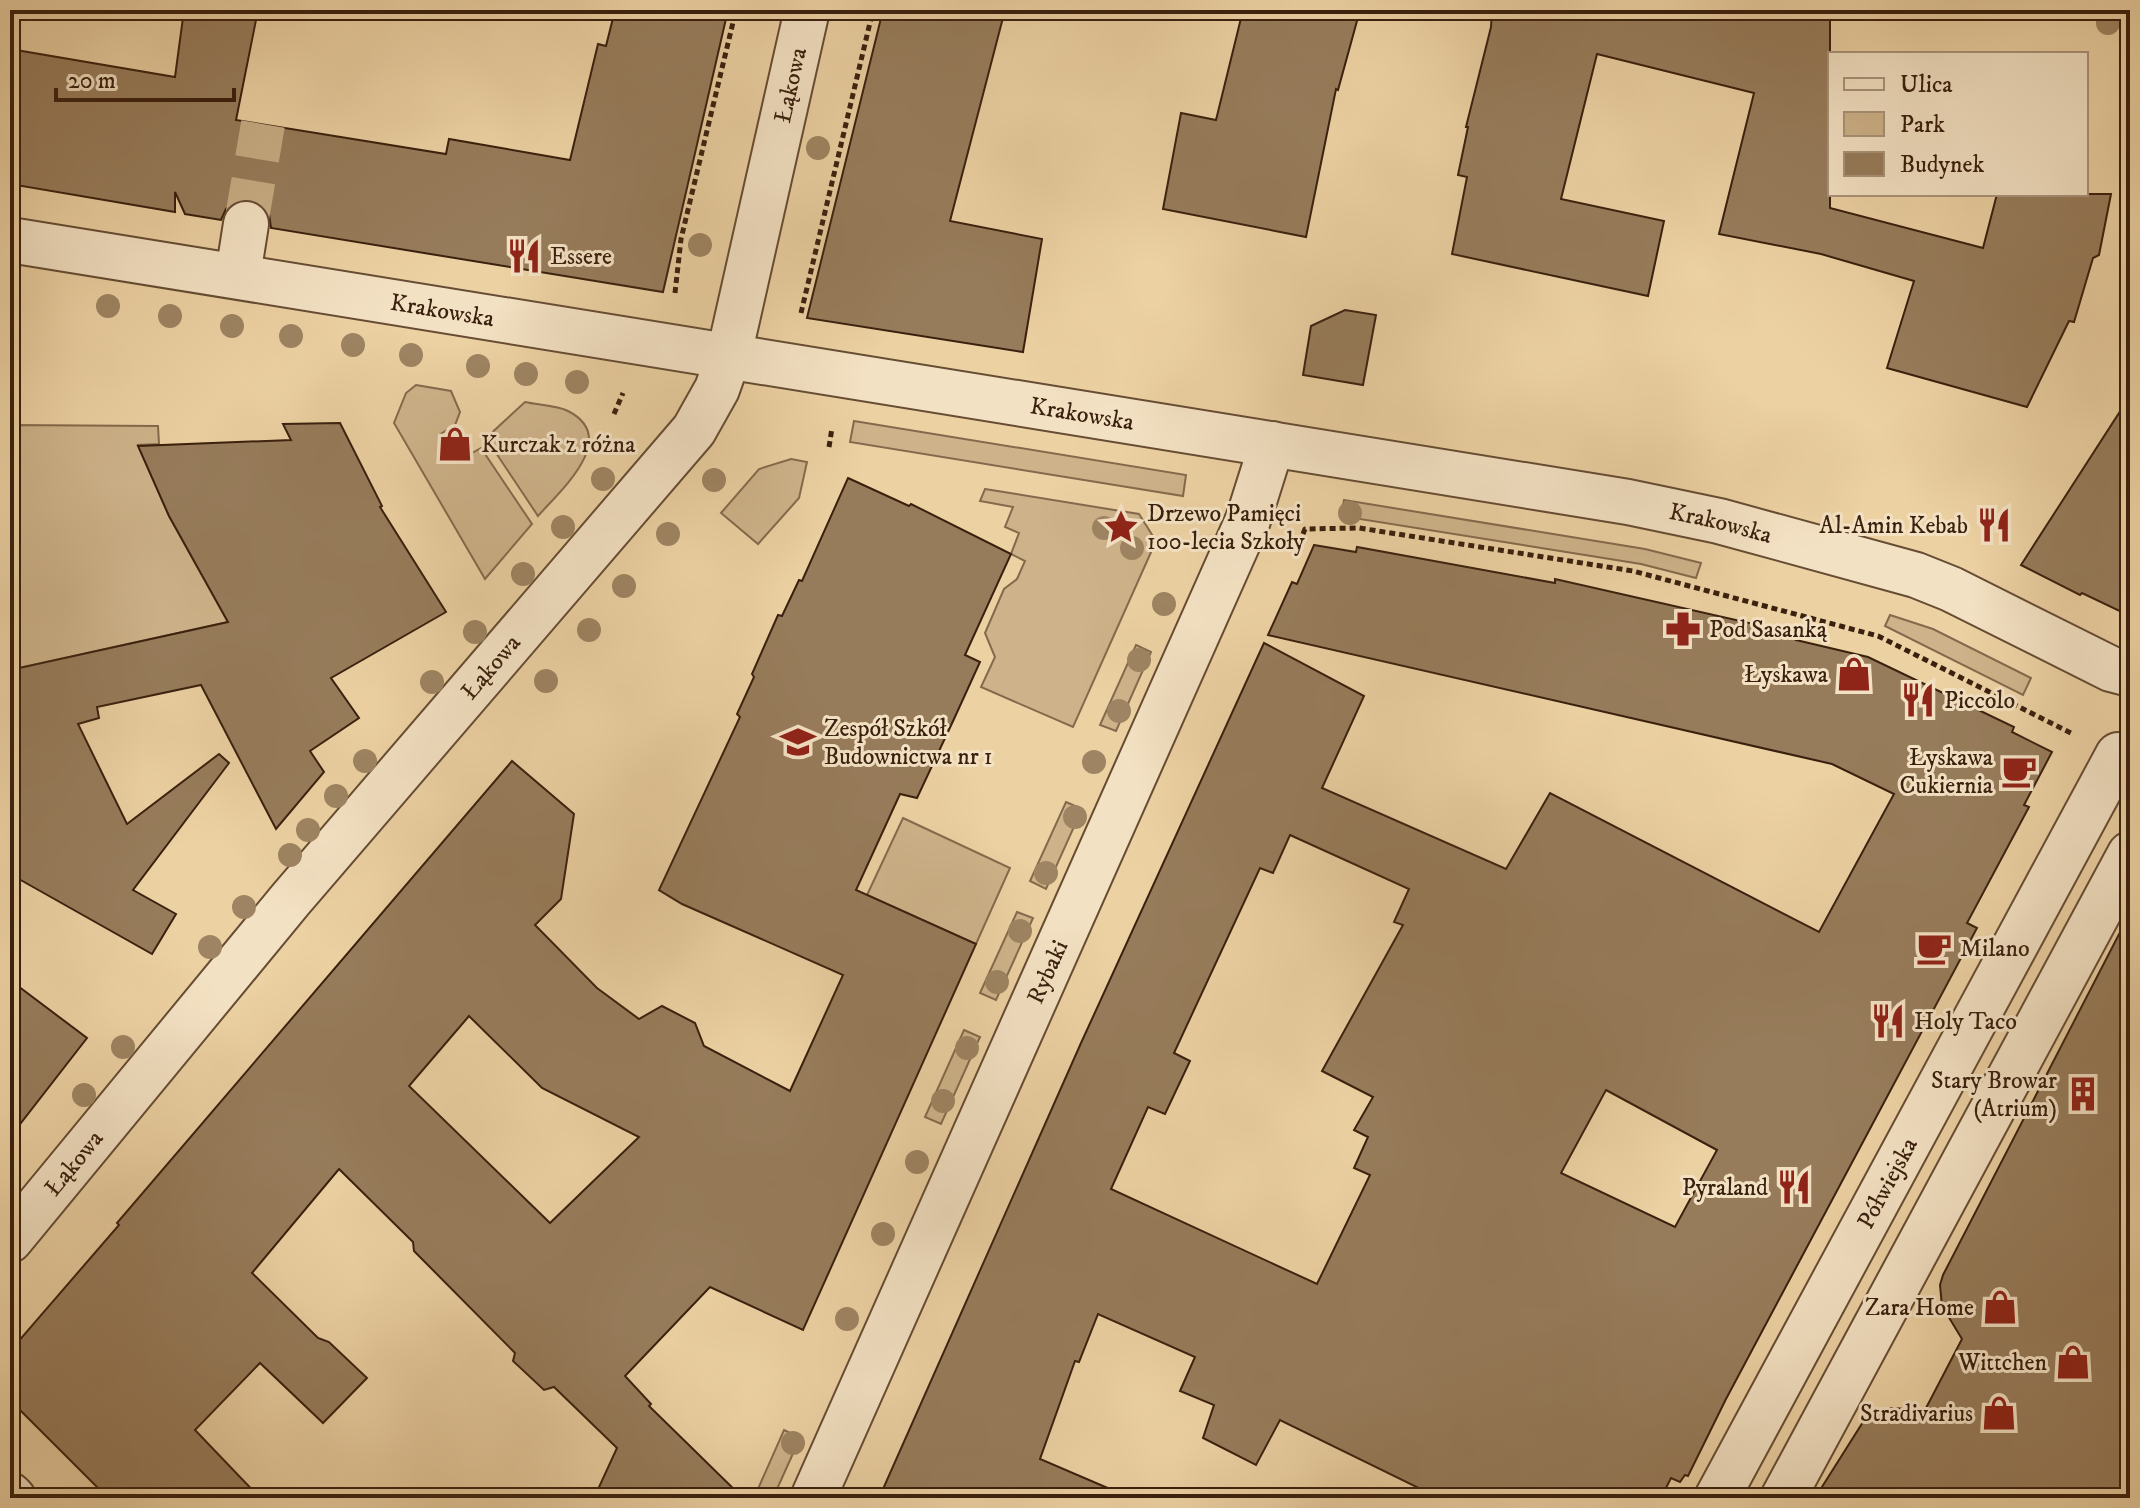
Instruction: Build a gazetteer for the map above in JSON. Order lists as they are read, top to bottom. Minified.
{"streets":{"street":["Łąkowa","Krakowska","Rybaki","Półwiejska"]},"crossings":[["Łąkowa","Krakowska"],["Krakowska","Rybaki"]],"places":{"restaurant":["Essere","Al-Amin Kebab","Piccolo","Holy Taco","Pyraland"],"shop":["Kurczak z różna","Łyskawa","Zara Home","Wittchen","Stradivarius"],"place":["Drzewo Pamięci 100-lecia Szkoły"],"pharmacy":["Pod Sasanką"],"school or university":["Zespół Szkół Budownictwa nr 1"],"cafe":["Łyskawa Cukiernia","Milano"],"building":["Stary Browar (Atrium)"]},"legend":["Ulica","Park","Budynek"],"scale_bar":"20 m"}
